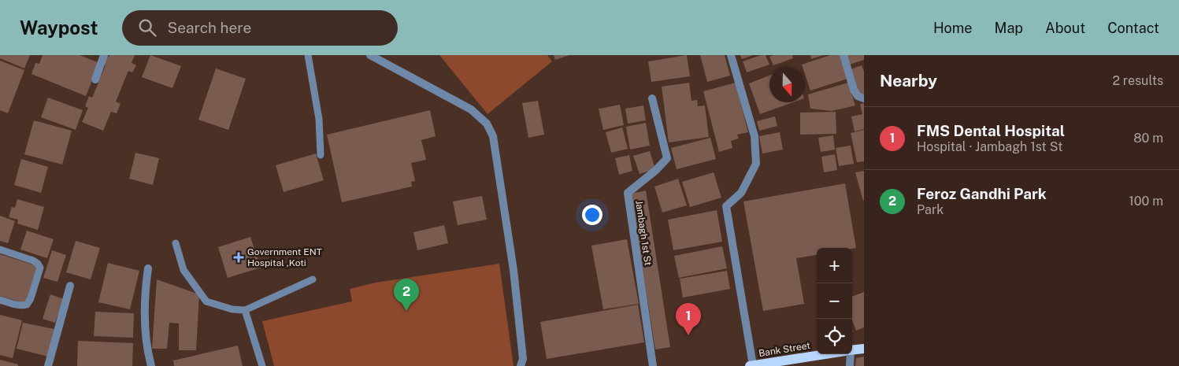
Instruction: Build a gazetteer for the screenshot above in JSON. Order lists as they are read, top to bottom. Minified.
{"streets":{"main road":["Bank Street"],"street":["Jambagh 1st St"]},"places":{"health":["Government ENT Hospital ,Koti"]},"north":"bottom","page":{"header":"Waypost","search":"Search here","nav":["Home","Map","About","Contact"],"heading":["Nearby","2 results"],"list":[{"mark":"1","name":"FMS Dental Hospital","note":"Hospital · Jambagh 1st St","value":"80 m"},{"mark":"2","name":"Feroz Gandhi Park","note":"Park","value":"100 m"}],"map_buttons":["+","−"],"pins":["2","1"]}}
